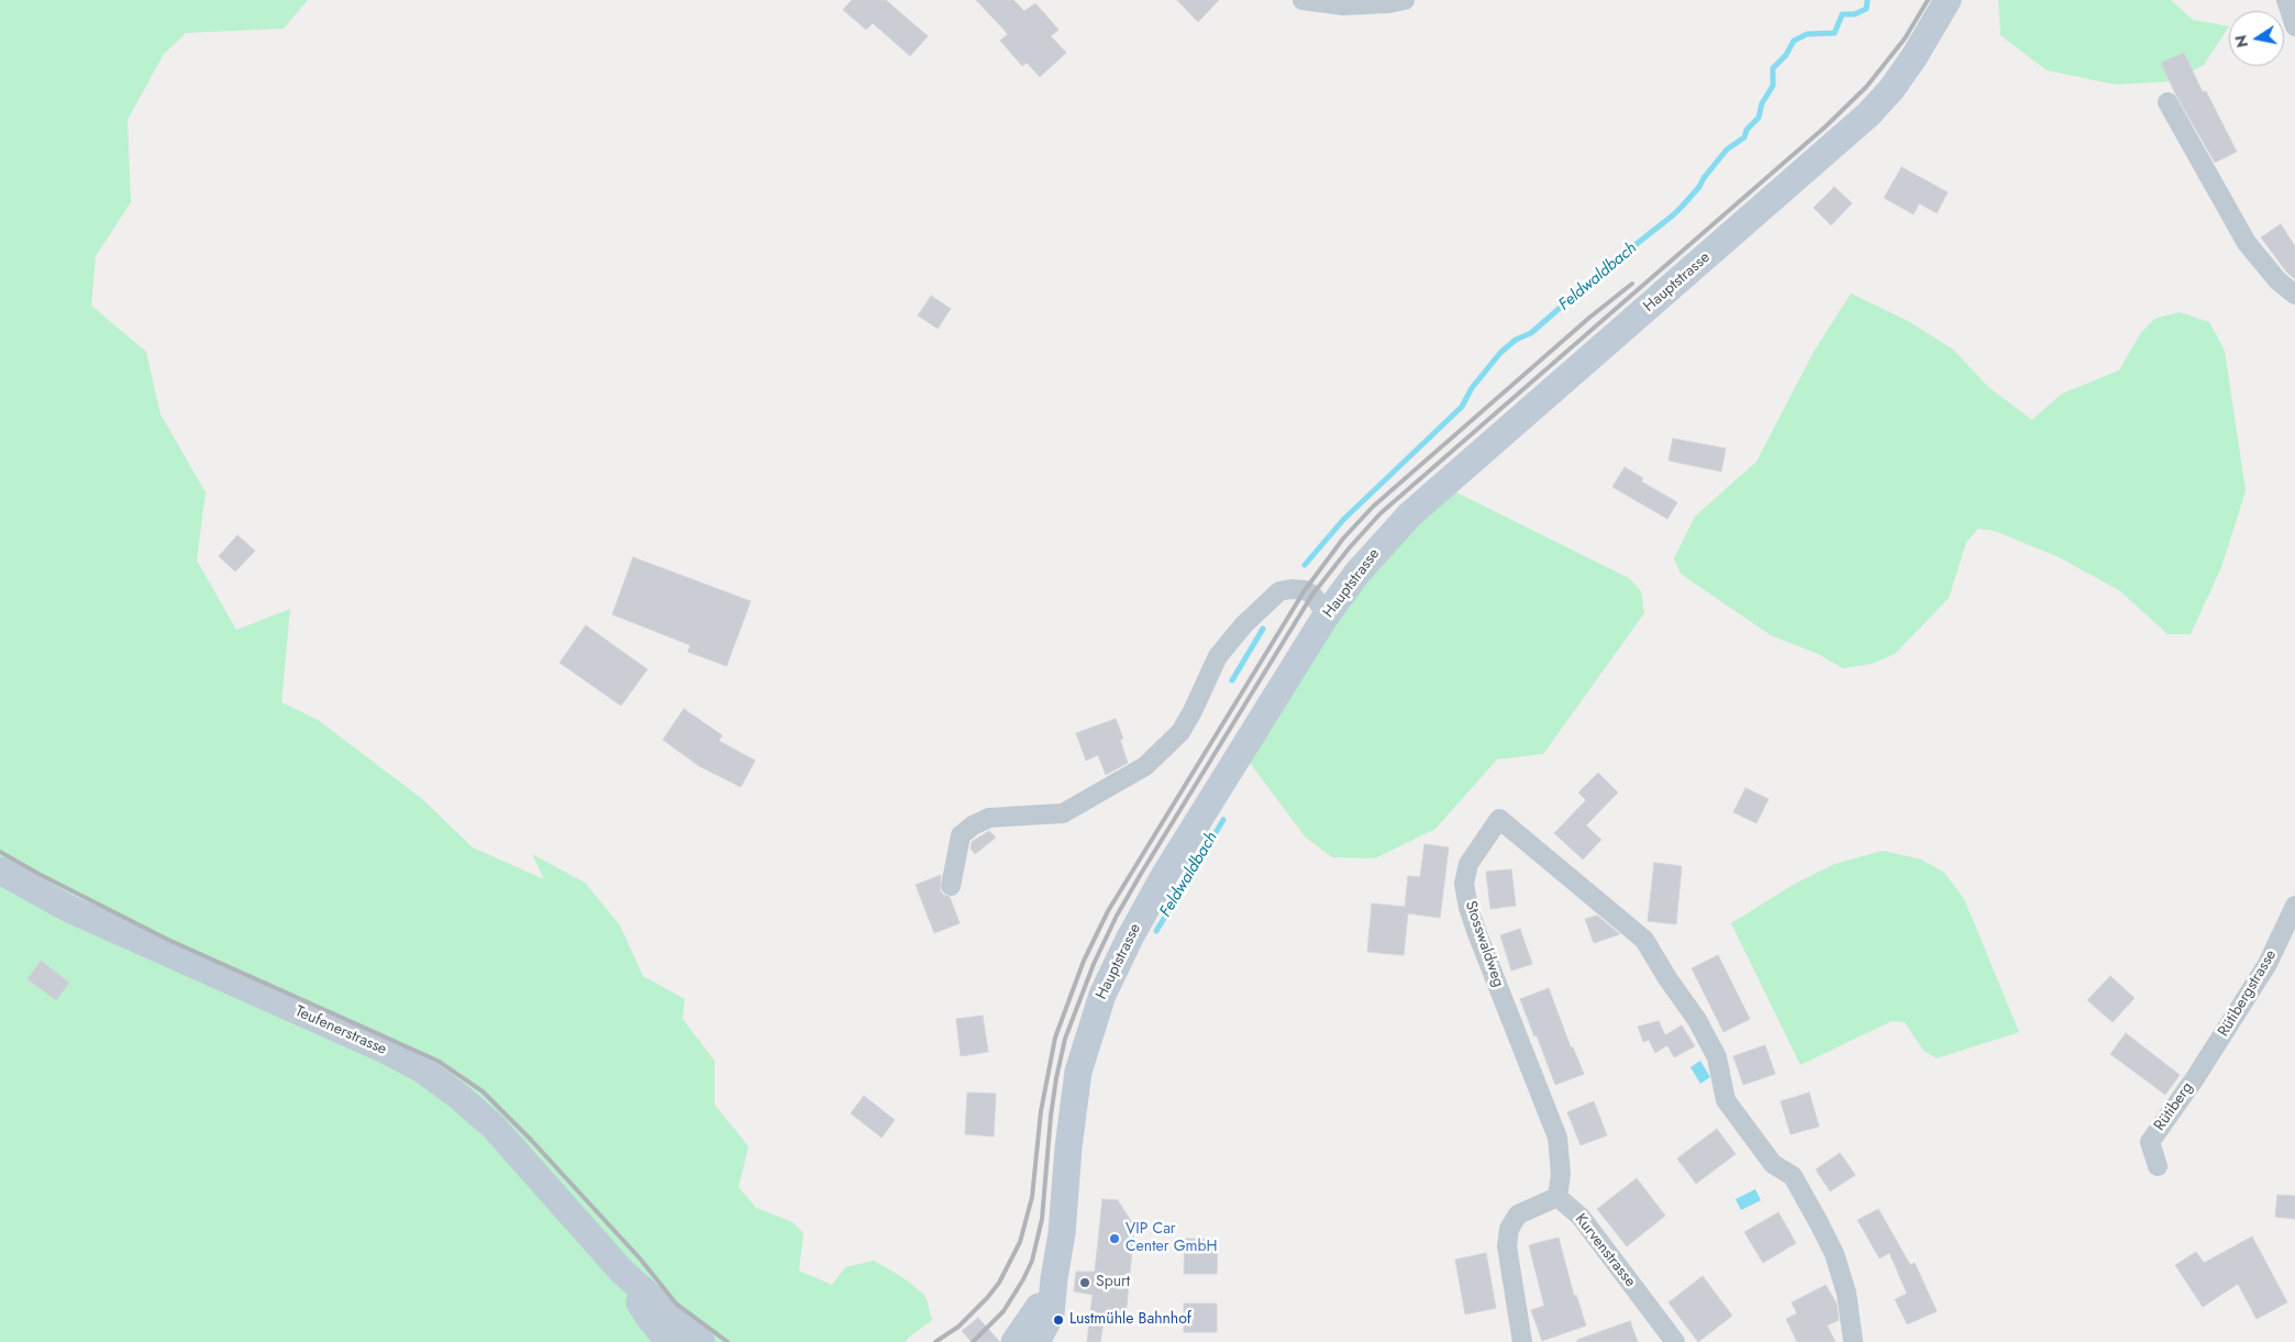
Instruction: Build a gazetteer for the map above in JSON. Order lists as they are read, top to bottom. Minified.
{"streets":{"street":["Hauptstrasse","Stosswaldweg","Rütibergstrasse","Teufenerstrasse","Rütiberg","Kurvenstrasse"]},"crossings":[["Stosswaldweg","Kurvenstrasse"],["Rütibergstrasse","Rütiberg"]],"water":["Feldwaldbach"],"places":["VIP Car Center GmbH","Spurt","Lustmühle Bahnhof"],"north":"left"}
